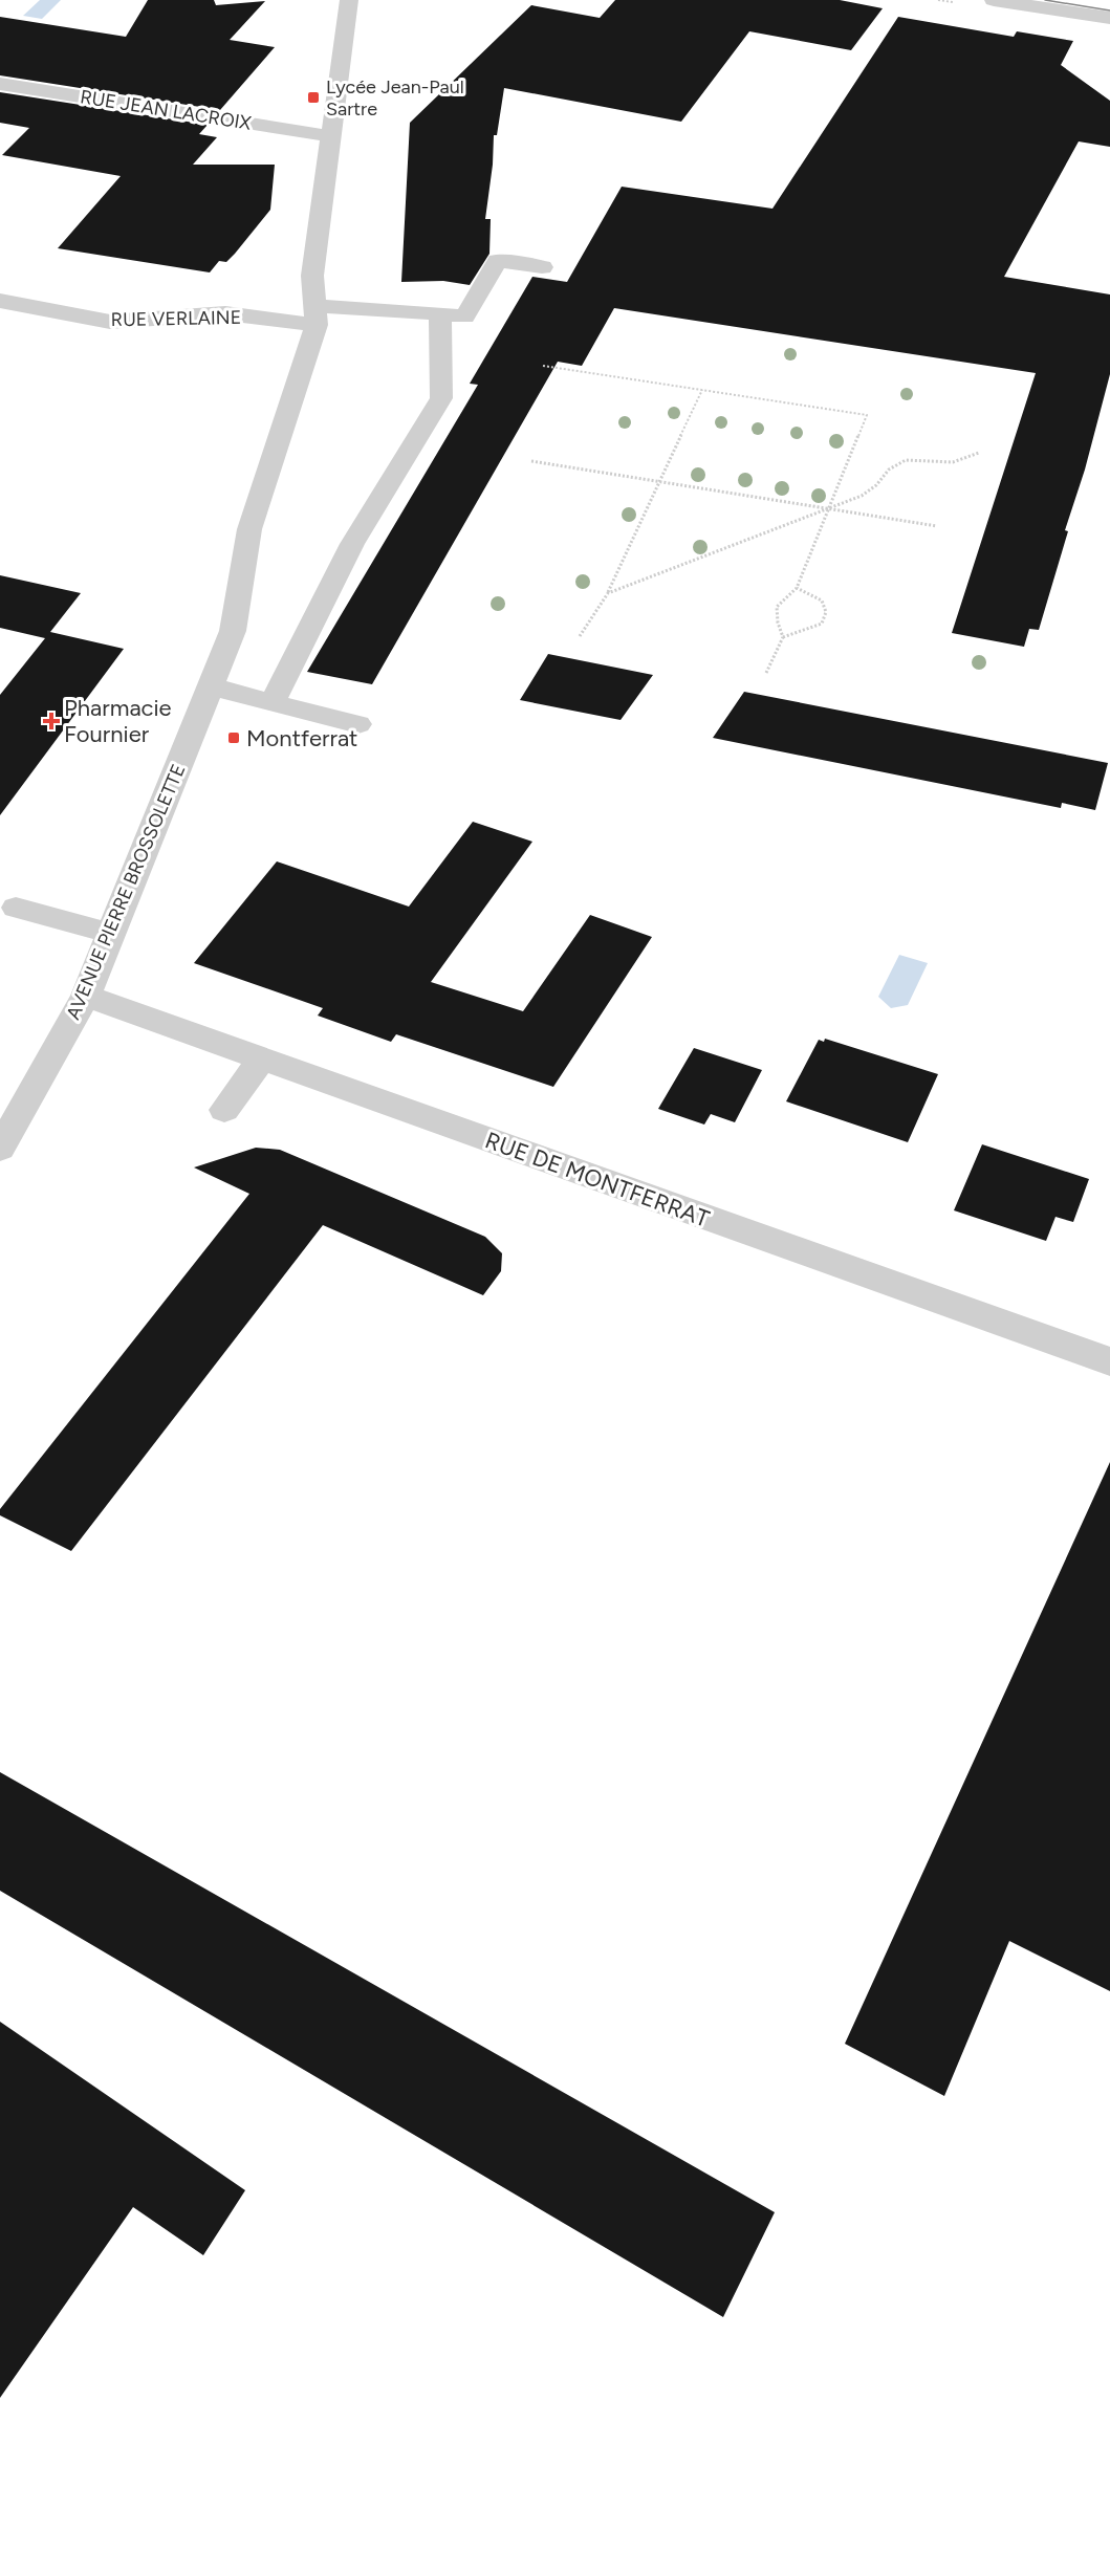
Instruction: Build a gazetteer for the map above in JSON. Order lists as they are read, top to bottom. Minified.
{"streets":{"street":["RUE JEAN LACROIX","RUE VERLAINE","AVENUE PIERRE BROSSOLETTE","RUE DE MONTFERRAT"]},"crossings":[["RUE JEAN LACROIX","AVENUE PIERRE BROSSOLETTE"],["RUE VERLAINE","AVENUE PIERRE BROSSOLETTE"],["AVENUE PIERRE BROSSOLETTE","RUE DE MONTFERRAT"]],"places":{"transit":["Lycée Jean-Paul Sartre","Montferrat"],"health":["Pharmacie Fournier"]}}
